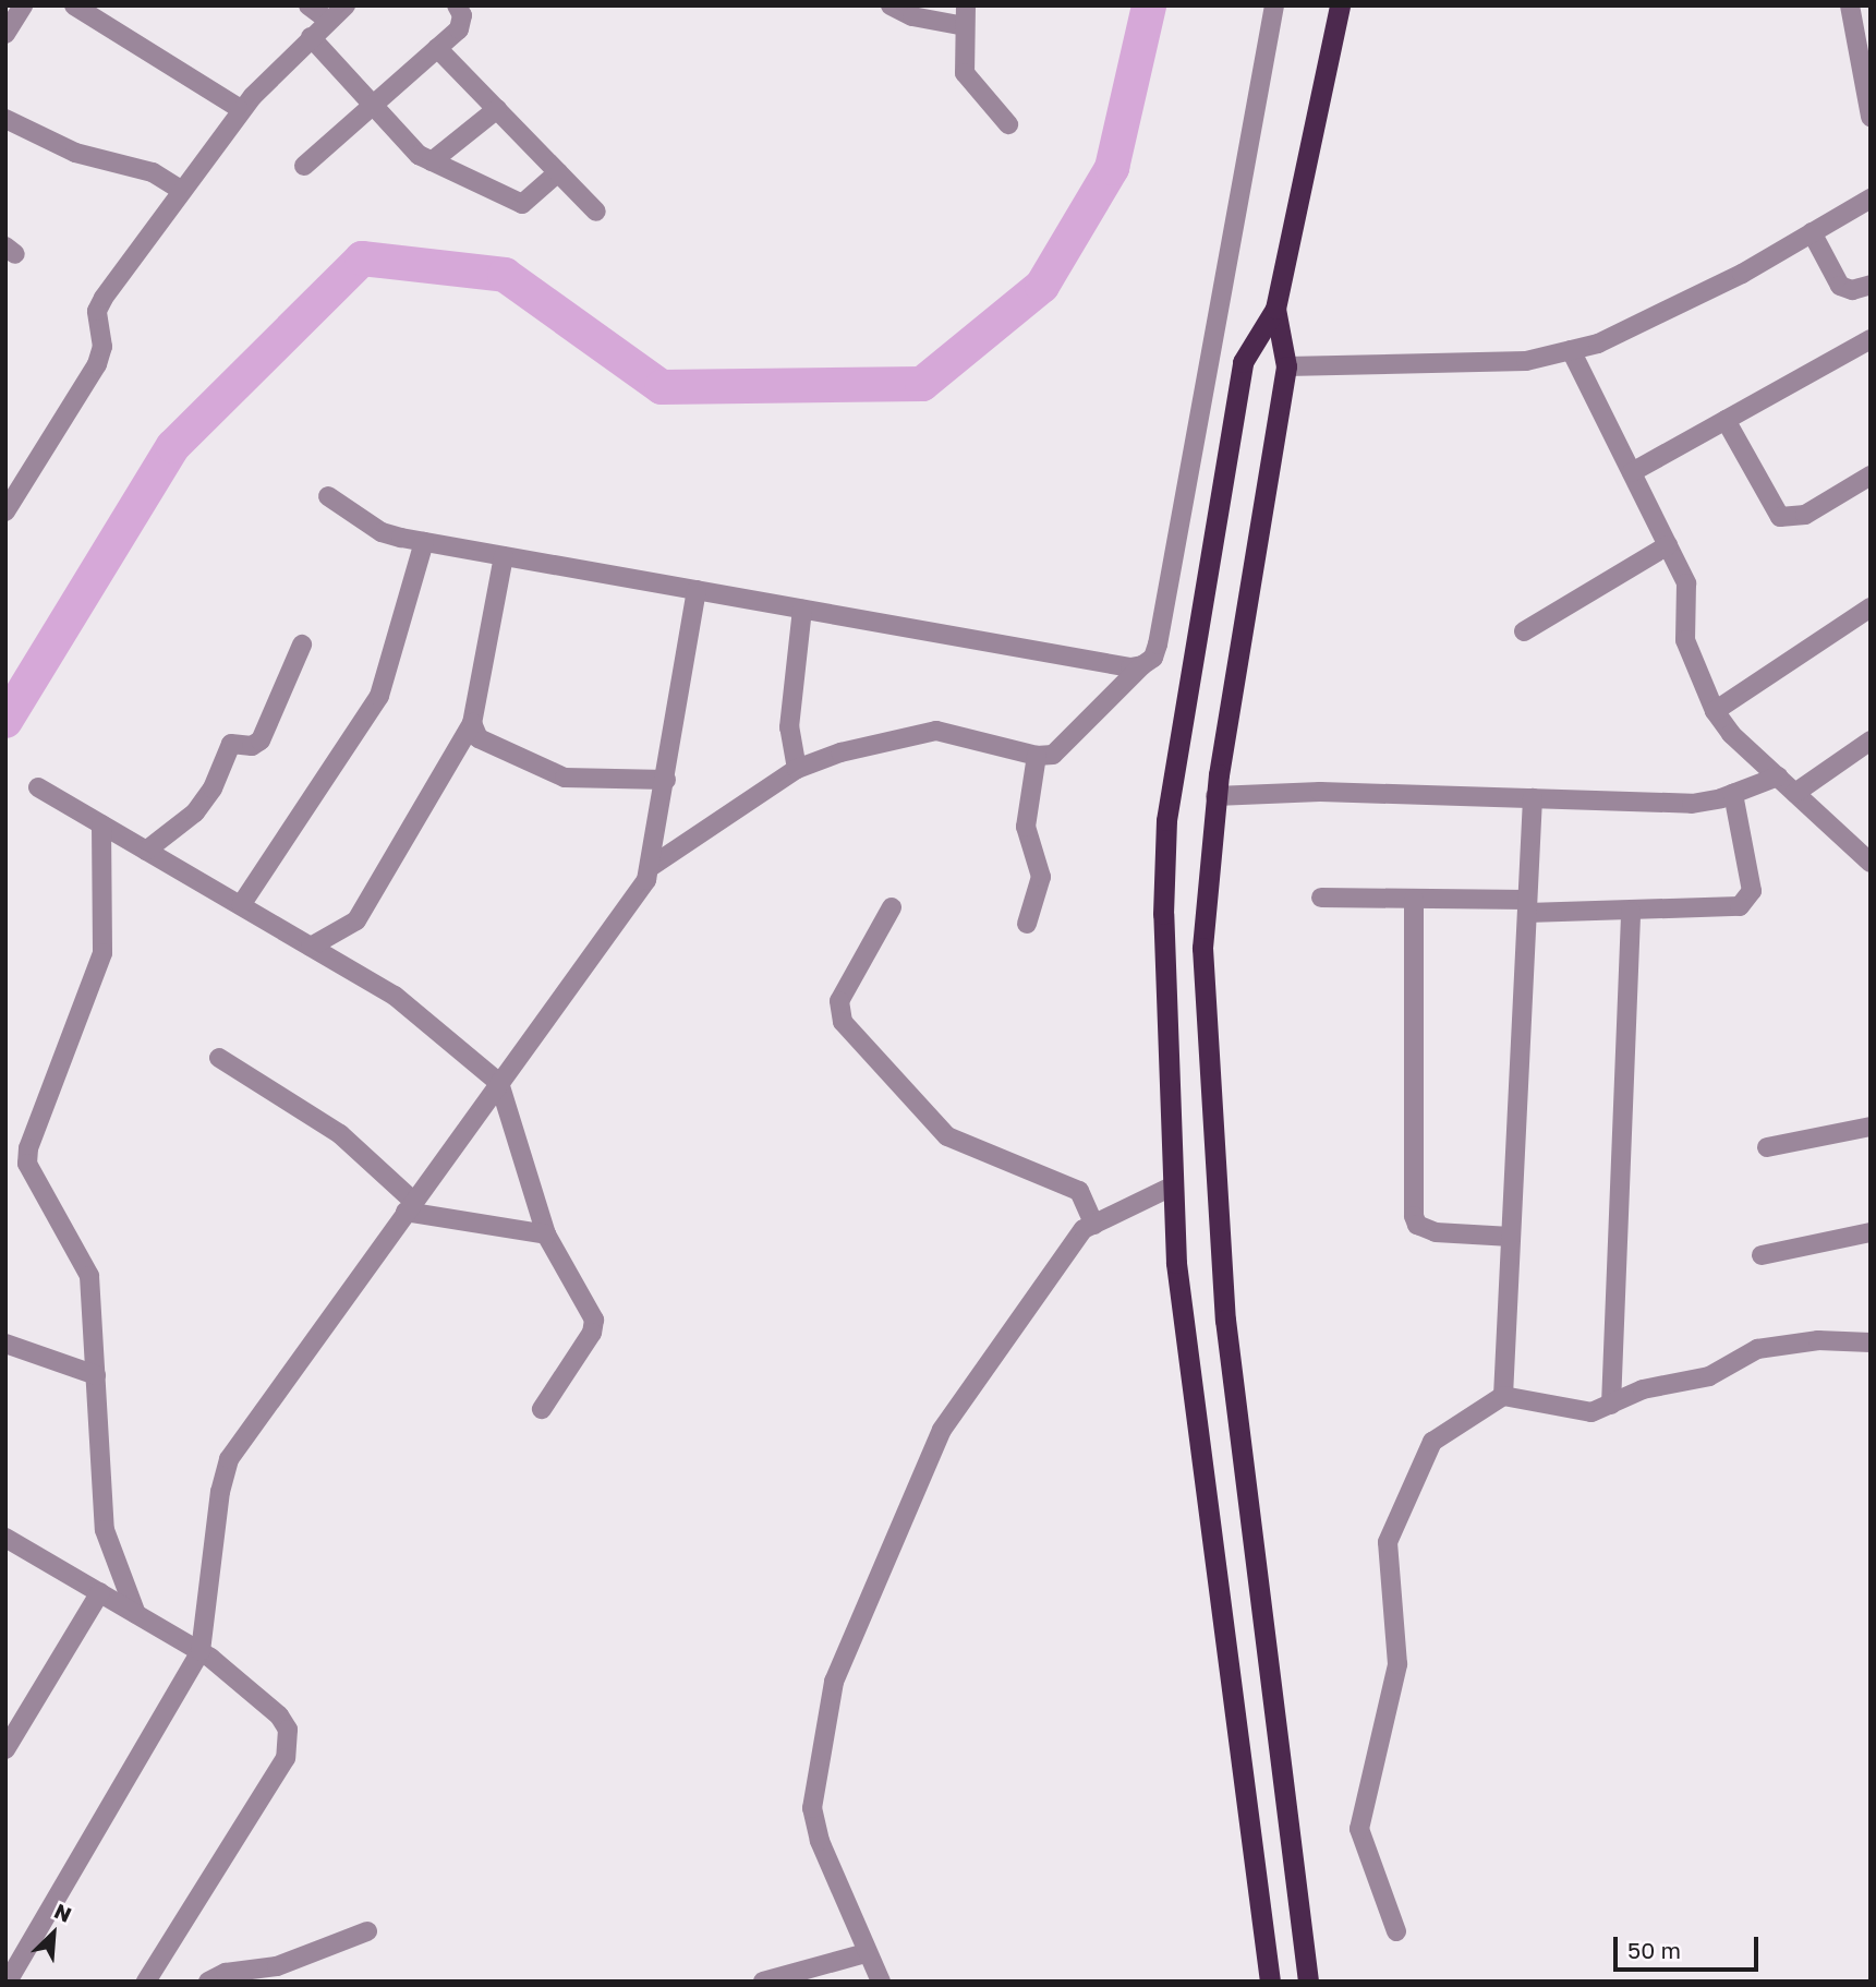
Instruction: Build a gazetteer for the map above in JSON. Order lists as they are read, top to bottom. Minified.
{"scale_bar":"50 m","north":"top right"}
